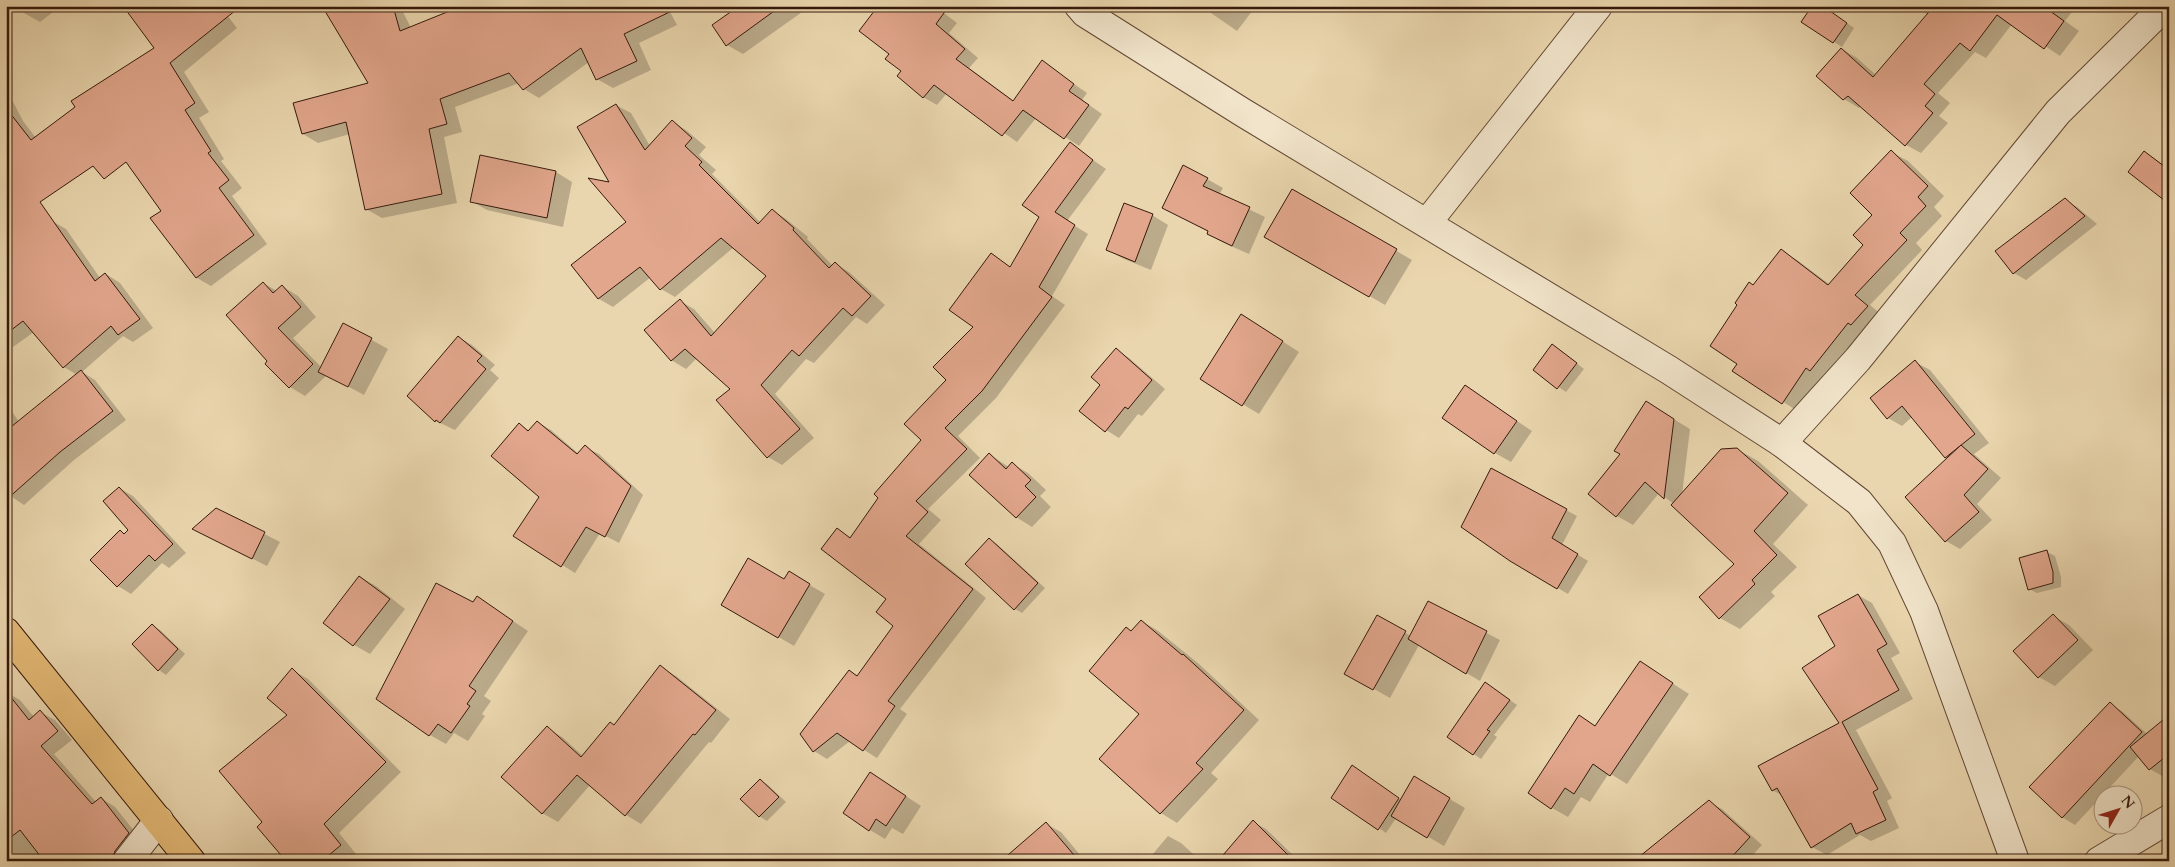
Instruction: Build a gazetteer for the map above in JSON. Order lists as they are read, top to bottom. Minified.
{"north":"top right"}
